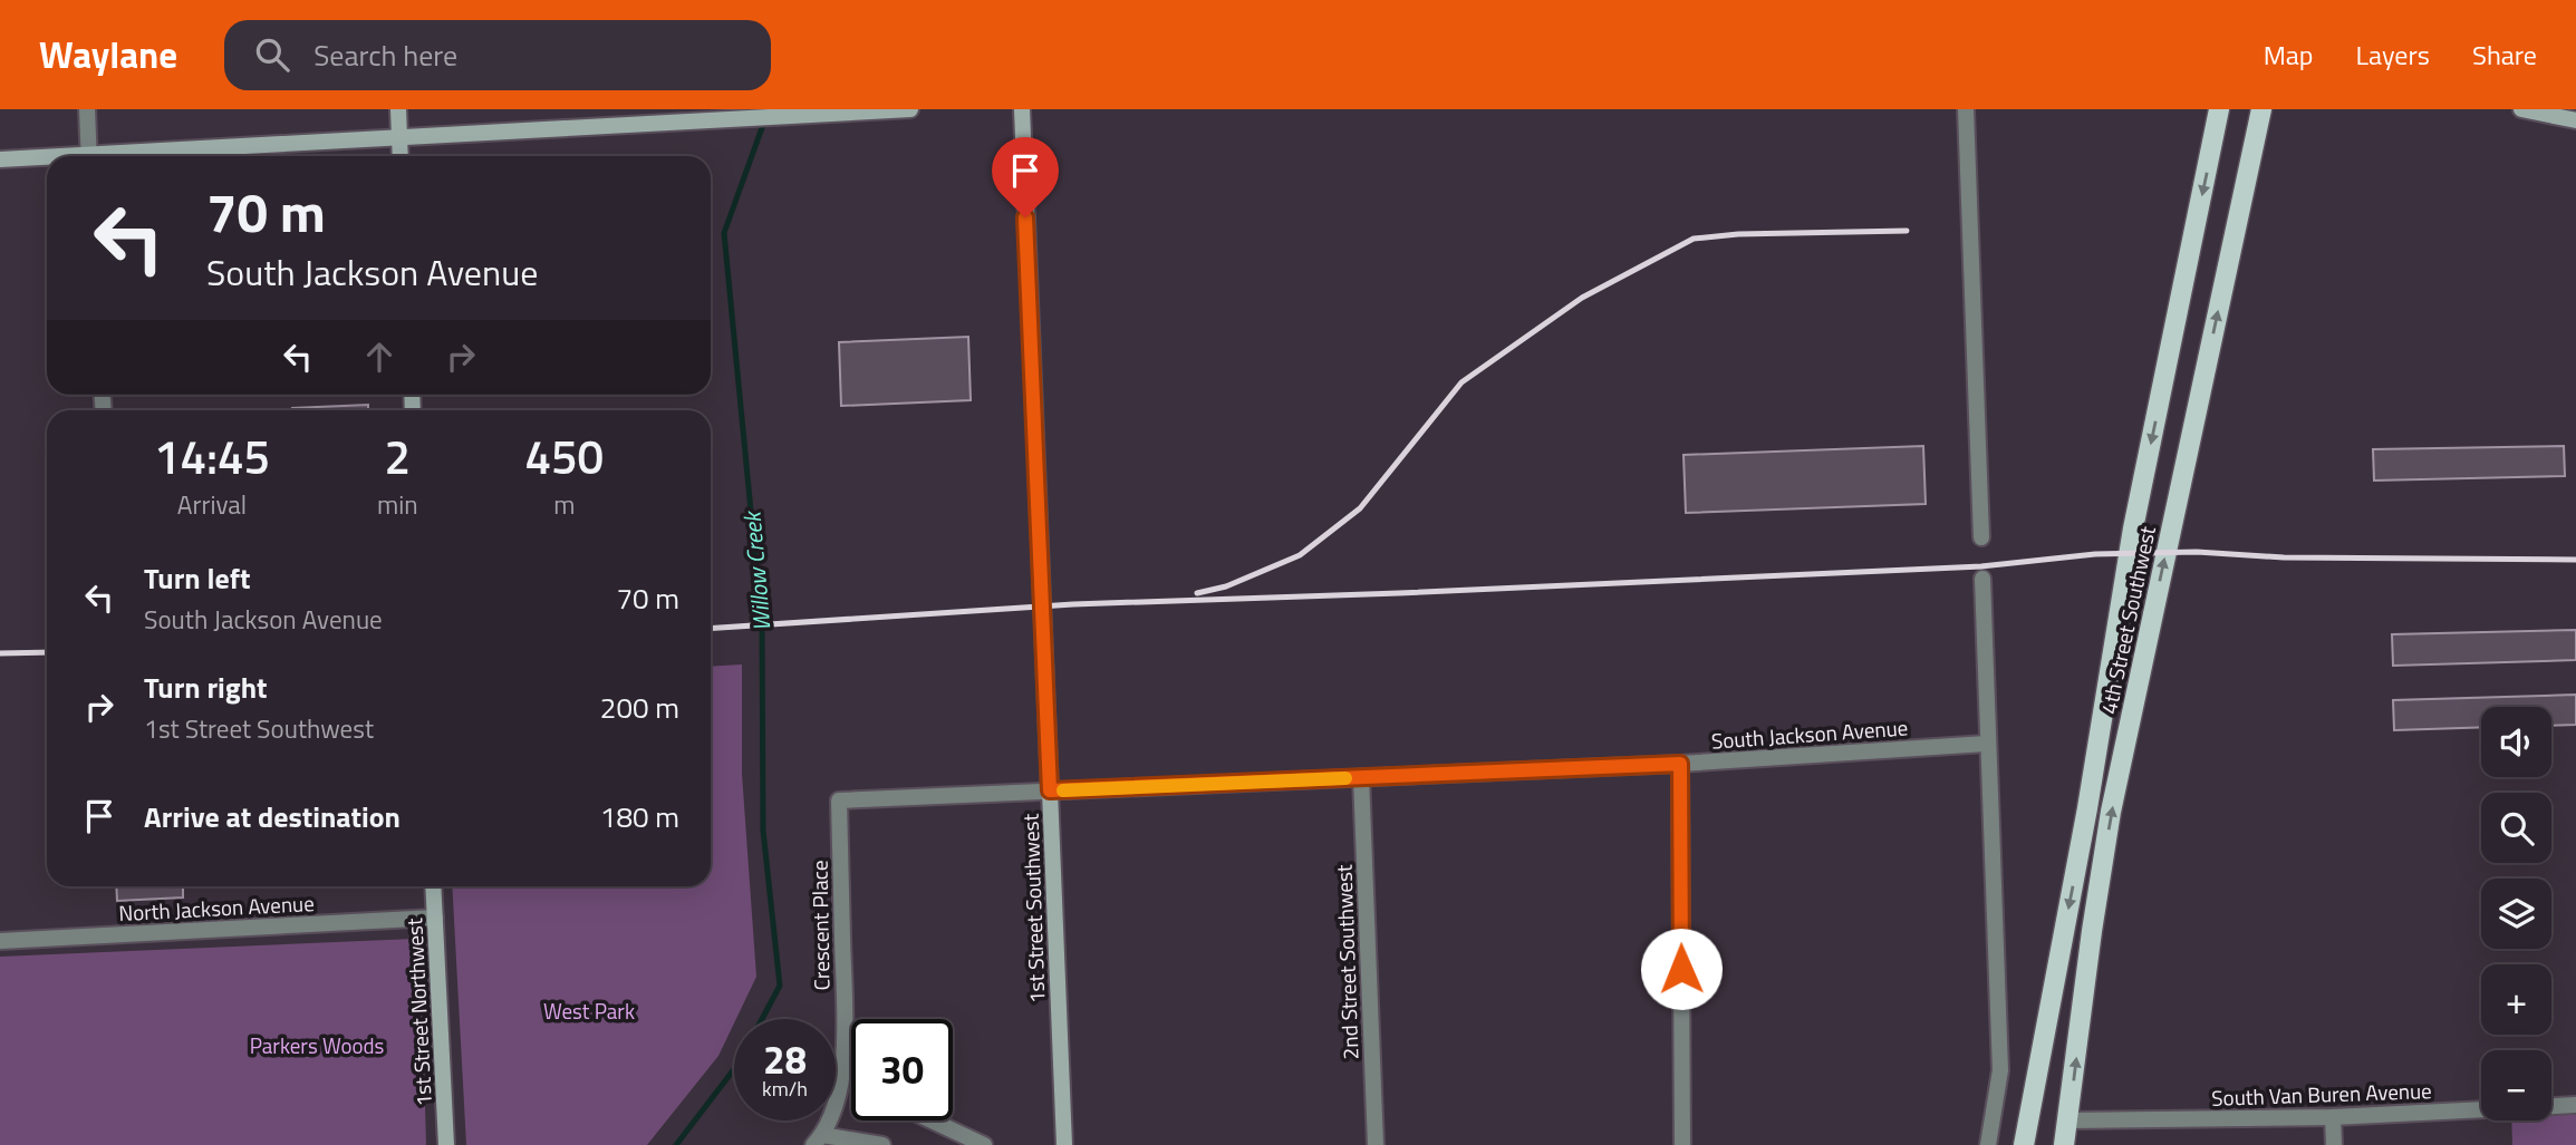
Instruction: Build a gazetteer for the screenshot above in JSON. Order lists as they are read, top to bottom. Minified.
{"streets":{"main road":["4th Street Southwest","1st Street Southwest","1st Street Northwest"],"street":["South Jackson Avenue","North Jackson Avenue","Crescent Place","2nd Street Southwest","South Van Buren Avenue"]},"crossings":[["4th Street Southwest","South Van Buren Avenue"],["South Jackson Avenue","1st Street Southwest"],["South Jackson Avenue","Crescent Place"],["South Jackson Avenue","2nd Street Southwest"],["North Jackson Avenue","1st Street Northwest"]],"water":["Willow Creek"],"parks":["West Park","Parkers Woods"],"page":{"header":"Waylane","search":"Search here","nav":["Map","Layers","Share"],"turn":["70 m","South Jackson Avenue"],"eta":["14:45","Arrival","2","min","450","m"],"list":[{"name":"Turn left","note":"South Jackson Avenue","value":"70 m"},{"name":"Turn right","note":"1st Street Southwest","value":"200 m"},{"name":"Arrive at destination","value":"180 m"}],"map_buttons":["+","−"],"speed":"28 km/h","limit":"30"}}
